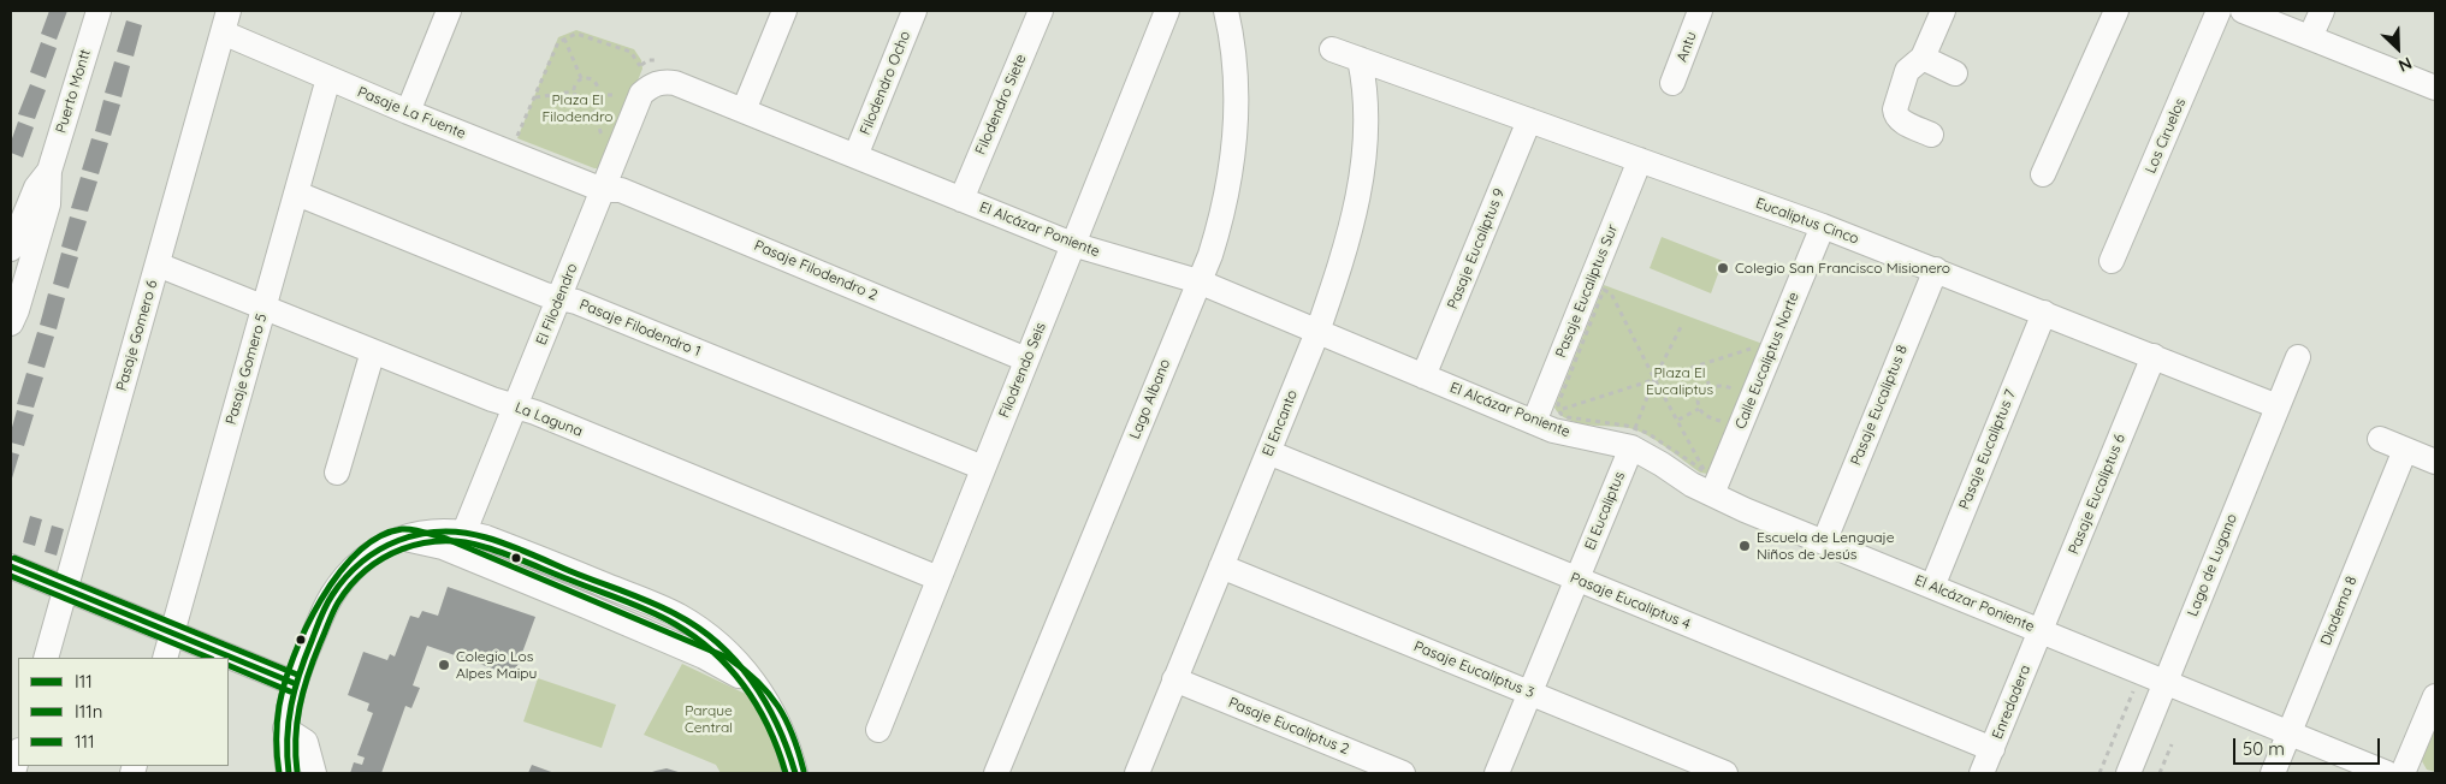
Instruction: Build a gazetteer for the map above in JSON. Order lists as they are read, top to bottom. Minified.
{"streets":{"street":["Antu","Filodendro Ocho","Puerto Montt","Filodendro Siete","Pasaje La Fuente","Los Ciruelos","Eucaliptus Cinco","El Alcázar Poniente","Pasaje Eucaliptus 9","Pasaje Filodendro 2","Pasaje Eucaliptus Sur","El Filodendro","Pasaje Filodendro 1","Pasaje Gomero 6","Calle Eucaliptus Norte","Pasaje Gomero 5","Filodrendo Seis","Lago Albano","Pasaje Eucaliptus 8","La Laguna","El Encanto","Pasaje Eucaliptus 7","Pasaje Eucaliptus 6","El Eucaliptus","Lago de Lugano","Pasaje Eucaliptus 4","Diadema 8","Pasaje Eucaliptus 3","Enredadera","Pasaje Eucaliptus 2"]},"crossings":[["Filodendro Ocho","El Alcázar Poniente"],["Filodendro Siete","El Alcázar Poniente"],["Pasaje La Fuente","Pasaje Filodendro 2"],["Pasaje La Fuente","El Filodendro"],["Pasaje La Fuente","Pasaje Gomero 6"],["Pasaje La Fuente","Pasaje Gomero 5"],["Eucaliptus Cinco","Pasaje Eucaliptus 9"],["Eucaliptus Cinco","Pasaje Eucaliptus Sur"],["Eucaliptus Cinco","Calle Eucaliptus Norte"],["Eucaliptus Cinco","Pasaje Eucaliptus 8"],["Eucaliptus Cinco","El Encanto"],["Eucaliptus Cinco","Pasaje Eucaliptus 7"],["Eucaliptus Cinco","Pasaje Eucaliptus 6"],["Eucaliptus Cinco","Lago de Lugano"],["El Alcázar Poniente","Pasaje Eucaliptus 9"],["El Alcázar Poniente","Pasaje Eucaliptus Sur"],["El Alcázar Poniente","El Filodendro"],["El Alcázar Poniente","Calle Eucaliptus Norte"],["El Alcázar Poniente","Filodrendo Seis"],["El Alcázar Poniente","Lago Albano"],["El Alcázar Poniente","Pasaje Eucaliptus 8"],["El Alcázar Poniente","El Encanto"],["El Alcázar Poniente","Pasaje Eucaliptus 7"],["El Alcázar Poniente","Pasaje Eucaliptus 6"],["El Alcázar Poniente","El Eucaliptus"],["El Alcázar Poniente","Lago de Lugano"],["El Alcázar Poniente","Diadema 8"],["El Alcázar Poniente","Enredadera"],["Pasaje Filodendro 2","El Filodendro"],["Pasaje Filodendro 2","Filodrendo Seis"],["El Filodendro","Pasaje Filodendro 1"],["El Filodendro","La Laguna"],["Pasaje Filodendro 1","Pasaje Gomero 5"],["Pasaje Filodendro 1","Filodrendo Seis"],["Pasaje Gomero 6","La Laguna"],["Pasaje Gomero 5","La Laguna"],["Filodrendo Seis","La Laguna"],["El Encanto","Pasaje Eucaliptus 4"],["El Encanto","Pasaje Eucaliptus 3"],["El Encanto","Pasaje Eucaliptus 2"],["Pasaje Eucaliptus 6","Enredadera"],["El Eucaliptus","Pasaje Eucaliptus 4"],["El Eucaliptus","Pasaje Eucaliptus 3"],["Pasaje Eucaliptus 4","Enredadera"]],"parks":["Plaza El Filodendro","Plaza El Eucaliptus","Parque Central"],"places":["Colegio San Francisco Misionero","Escuela de Lenguaje Niños de Jesús","Colegio Los Alpes Maipu"],"lines":["transit line 111","transit line I11","transit line I11n"],"legend":["I11","I11n","111"],"scale_bar":"50 m","north":"bottom right"}
